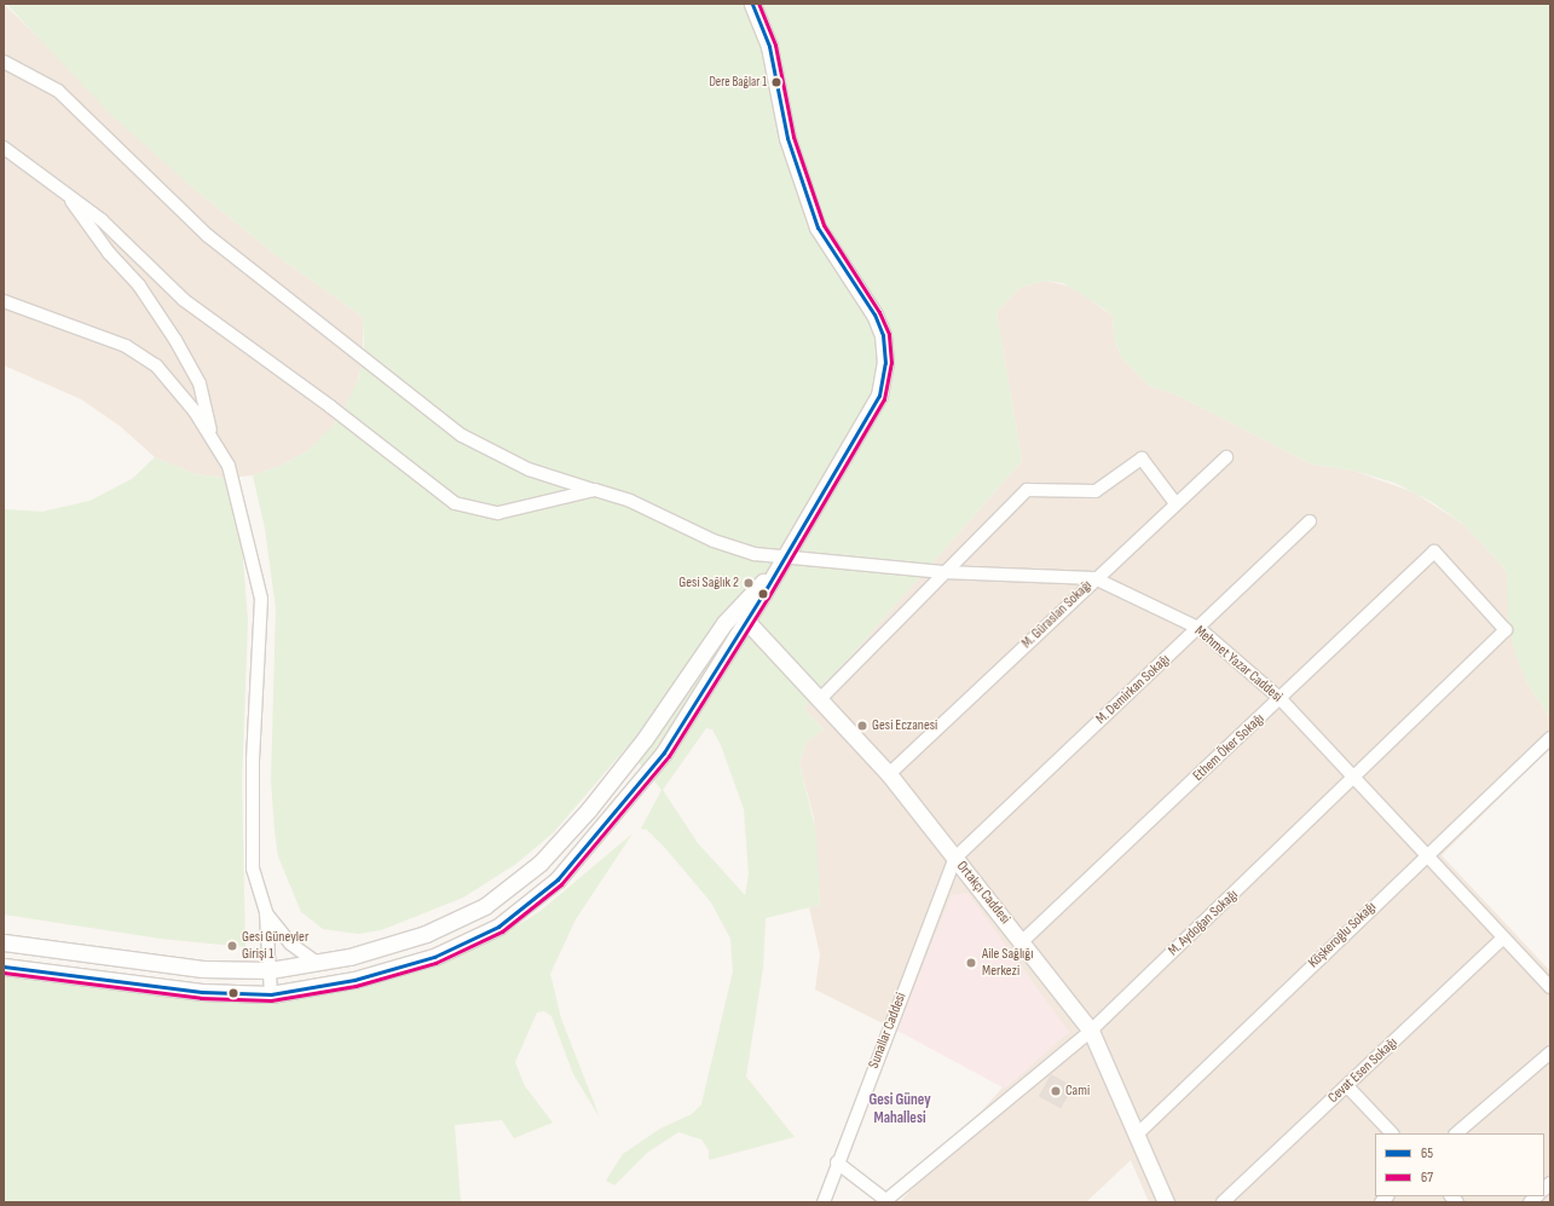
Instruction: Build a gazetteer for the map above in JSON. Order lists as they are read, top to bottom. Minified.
{"streets":{"street":["M. Güraslan Sokağı","Mehmet Yazar Caddesi","M. Demirkan Sokağı","Ethem Öker Sokağı","Ortakçı Caddesi","M. Aydoğan Sokağı","Köşkeroğlu Sokağı","Sunallar Caddesi","Cevat Esen Sokağı"]},"crossings":[["M. Güraslan Sokağı","Mehmet Yazar Caddesi"],["M. Güraslan Sokağı","Ortakçı Caddesi"],["Mehmet Yazar Caddesi","M. Demirkan Sokağı"],["Mehmet Yazar Caddesi","Ethem Öker Sokağı"],["Mehmet Yazar Caddesi","M. Aydoğan Sokağı"],["Mehmet Yazar Caddesi","Köşkeroğlu Sokağı"],["Mehmet Yazar Caddesi","Cevat Esen Sokağı"],["M. Demirkan Sokağı","Ortakçı Caddesi"],["M. Demirkan Sokağı","Sunallar Caddesi"],["Ethem Öker Sokağı","Ortakçı Caddesi"],["Ethem Öker Sokağı","M. Aydoğan Sokağı"],["Ortakçı Caddesi","M. Aydoğan Sokağı"],["Ortakçı Caddesi","Köşkeroğlu Sokağı"],["Ortakçı Caddesi","Sunallar Caddesi"]],"districts":["Gesi Güney Mahallesi"],"places":["Dere Bağlar 1","Gesi Sağlık 2","Gesi Eczanesi","Gesi Güneyler Girişi 1","Aile Sağlığı Merkezi","Cami"],"lines":["transit line 65","transit line 67"],"legend":["65","67"]}
